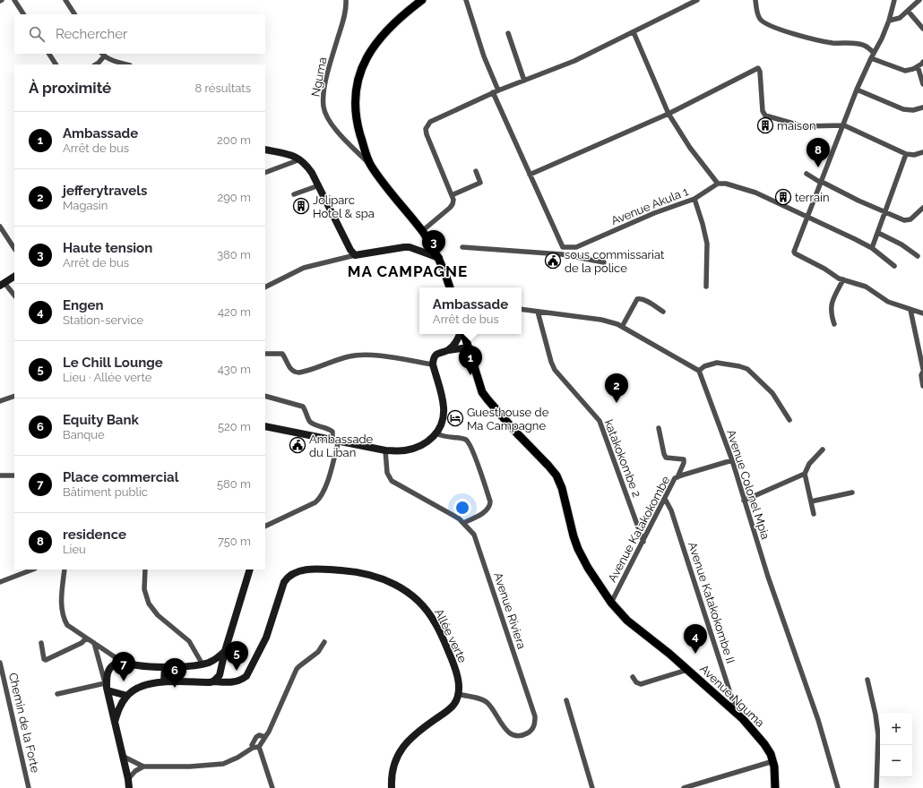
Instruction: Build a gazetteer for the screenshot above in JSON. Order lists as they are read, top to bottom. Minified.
{"streets":{"main road":["Avenue Nguma"],"street":["Nguma","Avenue Akula 1","katakokombe 2","Avenue Colonel Mpia","Avenue Katakokombe","Avenue Katakokombe II","Avenue Riviera","Allée verte","Chemin de la Forte"]},"crossings":[["katakokombe 2","Avenue Katakokombe"],["Avenue Colonel Mpia","Avenue Katakokombe"],["Avenue Katakokombe","Avenue Katakokombe II"],["Avenue Katakokombe","Avenue Nguma"],["Avenue Katakokombe II","Avenue Nguma"],["Avenue Riviera","Allée verte"]],"districts":["MA CAMPAGNE"],"places":{"building":["maison","terrain","Joliparc Hotel & spa"],"public building":["sous commissariat de la police","Ambassade du Liban"],"hotel":["Guesthouse de Ma Campagne"]},"page":{"search":"Rechercher","heading":["À proximité","8 résultats"],"list":[{"mark":"1","name":"Ambassade","note":"Arrêt de bus","value":"200 m"},{"mark":"2","name":"jefferytravels","note":"Magasin","value":"290 m"},{"mark":"3","name":"Haute tension","note":"Arrêt de bus","value":"380 m"},{"mark":"4","name":"Engen","note":"Station-service","value":"420 m"},{"mark":"5","name":"Le Chill Lounge","note":"Lieu · Allée verte","value":"430 m"},{"mark":"6","name":"Equity Bank","note":"Banque","value":"520 m"},{"mark":"7","name":"Place commercial","note":"Bâtiment public","value":"580 m"},{"mark":"8","name":"residence","note":"Lieu","value":"750 m"}],"pins":["8","3","1","2","4","5","7","6"],"popup":["Ambassade","Arrêt de bus"],"map_buttons":["+","−"]}}
